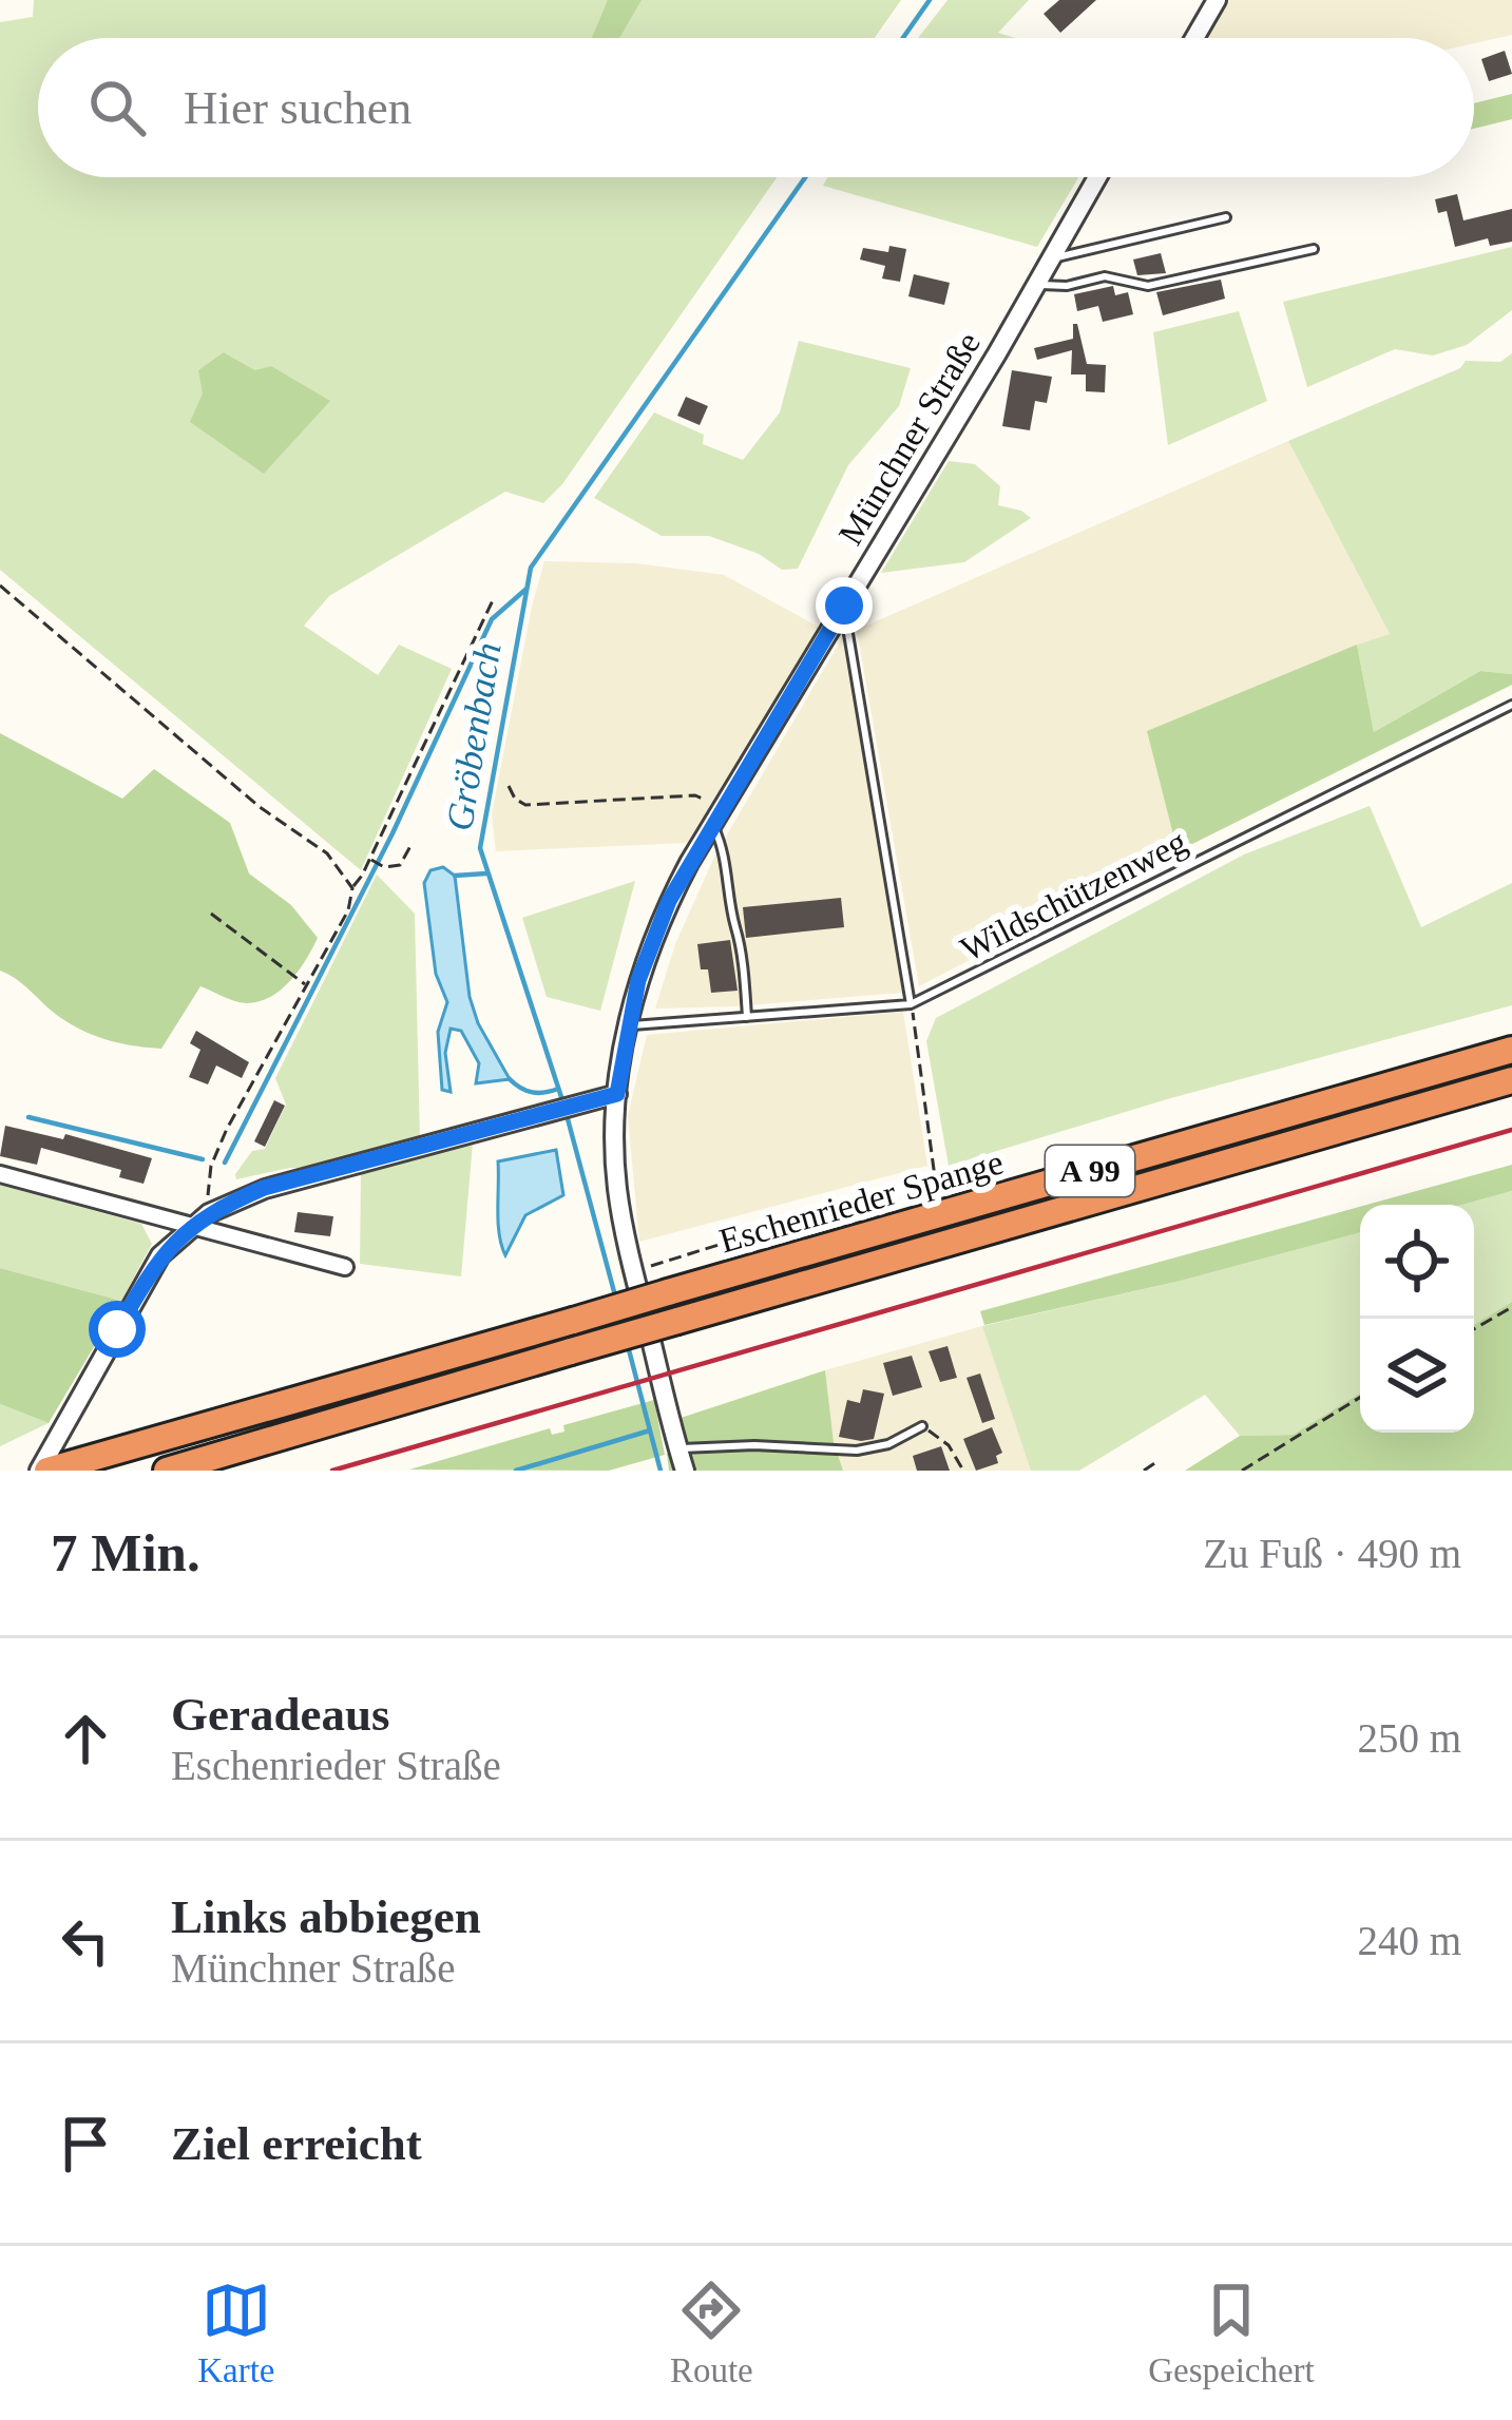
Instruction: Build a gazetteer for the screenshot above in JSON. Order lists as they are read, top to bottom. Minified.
{"streets":{"highway":["A 99","Eschenrieder Spange"],"street":["Münchner Straße"],"lane":["Wildschützenweg"]},"crossings":[["Münchner Straße","Wildschützenweg"]],"water":["Gröbenbach"],"page":{"search":"Hier suchen","heading":["7 Min.","Zu Fuß · 490 m"],"list":[["Geradeaus","Eschenrieder Straße","250 m"],["Links abbiegen","Münchner Straße","240 m"],"Ziel erreicht"],"nav":["Karte","Route","Gespeichert"]}}
